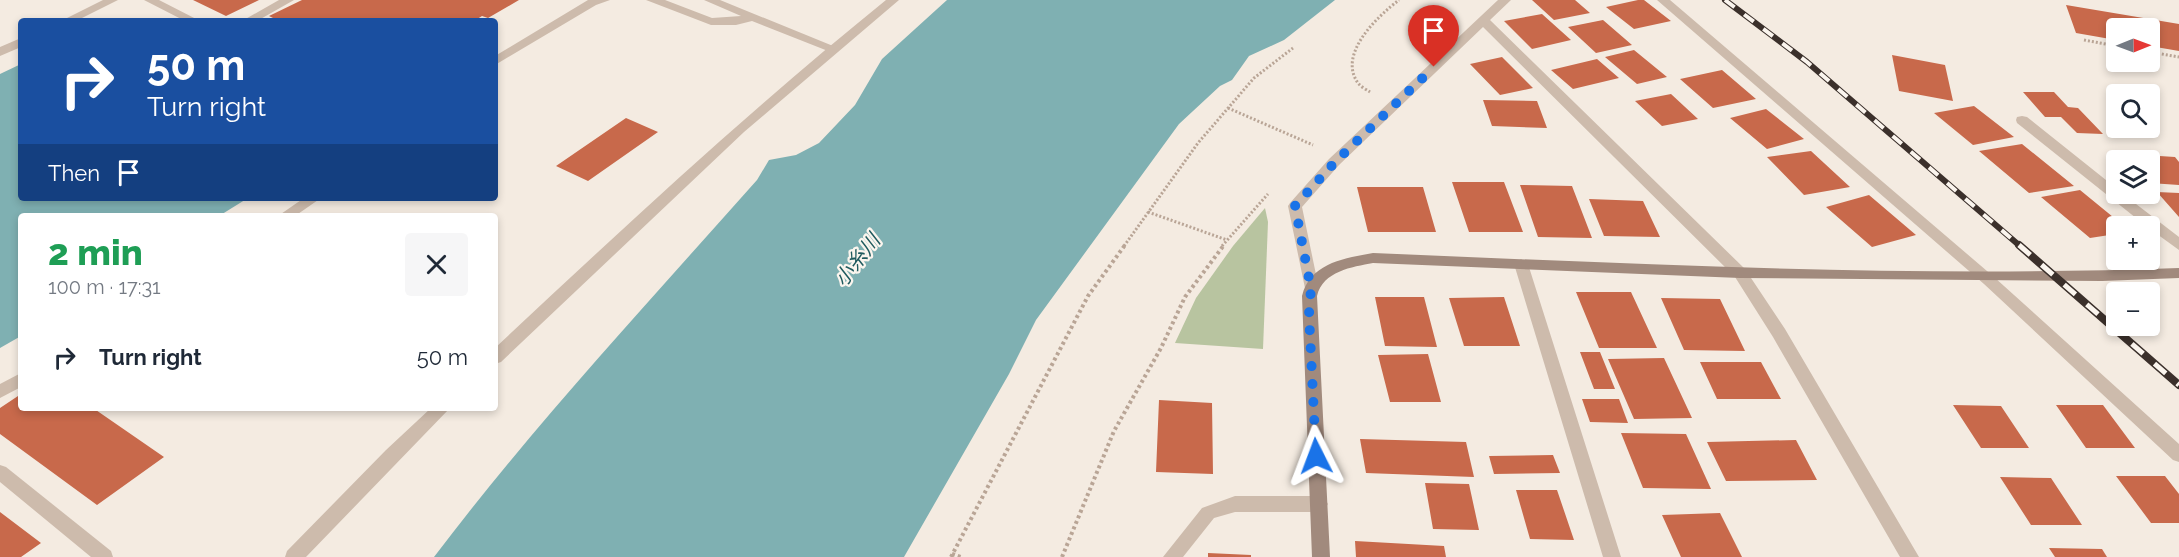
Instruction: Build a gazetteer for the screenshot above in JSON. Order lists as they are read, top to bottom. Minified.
{"water":["小糸川"],"north":"right","page":{"map_buttons":["+","−"],"turn":["50 m","Turn right"],"then":"Then","heading":["2 min","100 m · 17:31"],"list":[{"name":"Turn right","value":"50 m"}]}}
